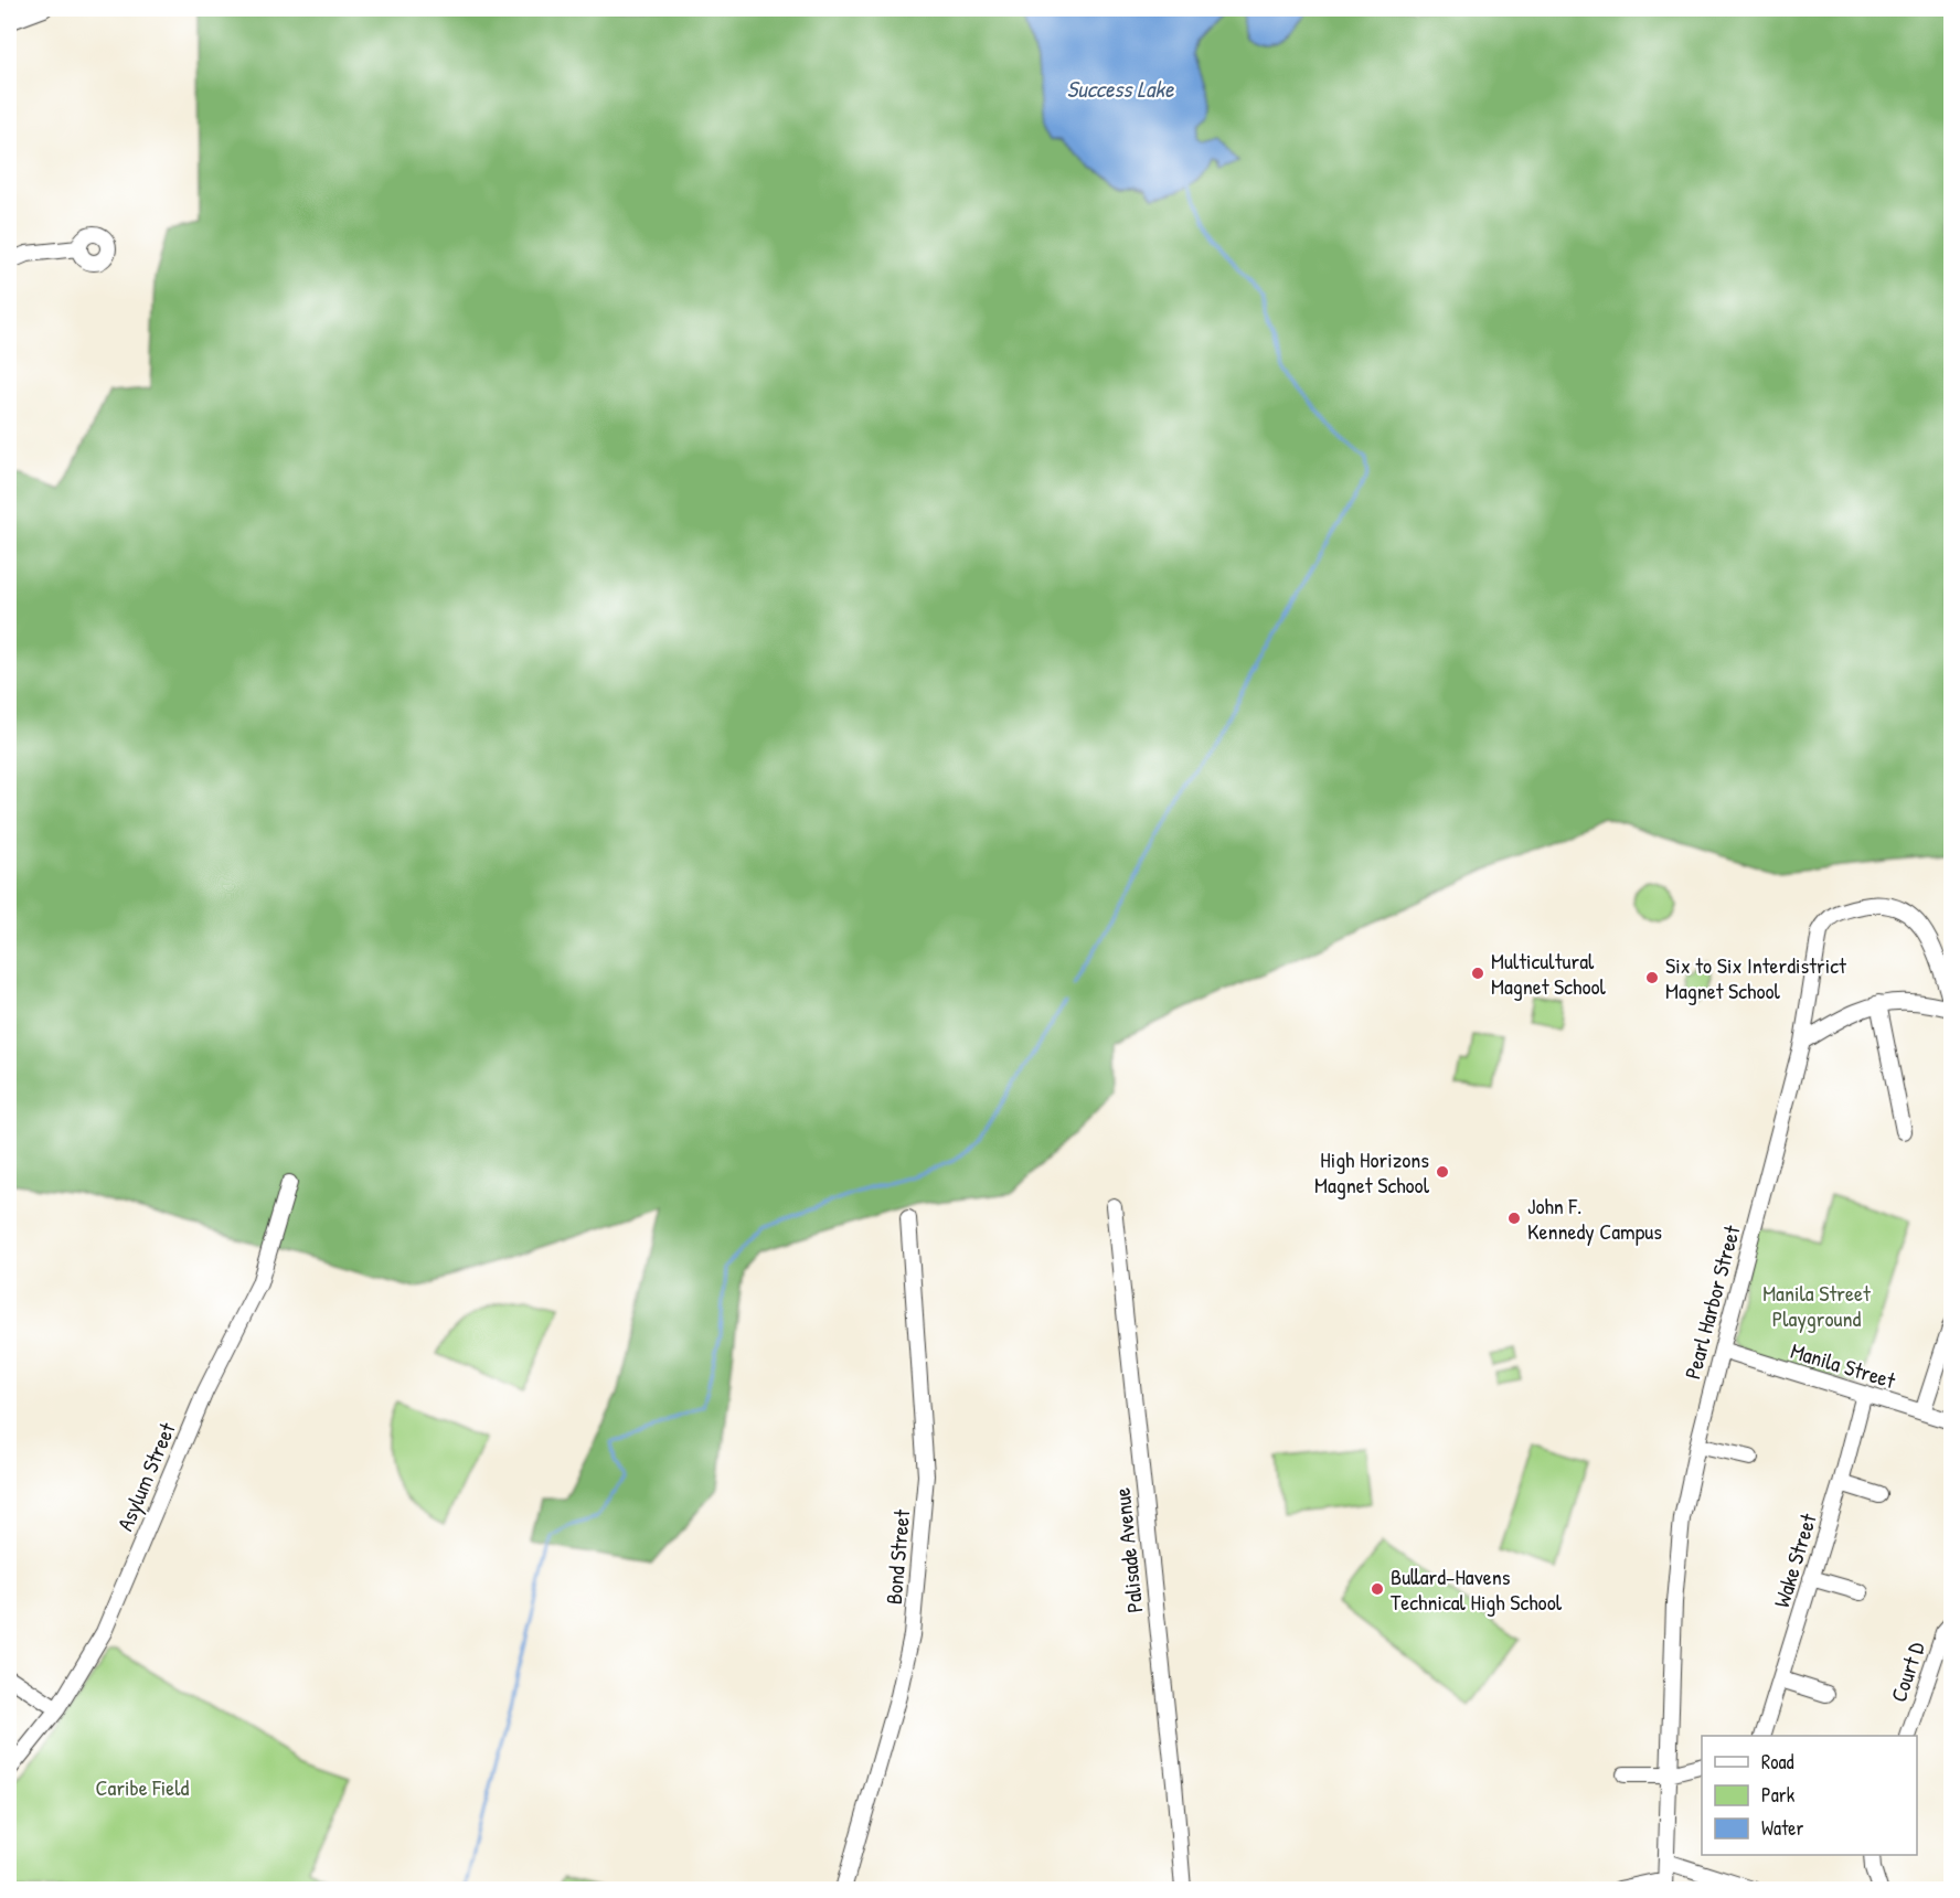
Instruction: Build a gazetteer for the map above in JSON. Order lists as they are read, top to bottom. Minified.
{"streets":{"street":["Pearl Harbor Street","Manila Street","Asylum Street","Palisade Avenue","Bond Street","Wake Street","Court D"]},"crossings":[["Pearl Harbor Street","Manila Street"],["Manila Street","Wake Street"]],"water":["Success Lake"],"parks":["Manila Street Playground","Caribe Field"],"places":["Multicultural Magnet School","Six to Six Interdistrict Magnet School","High Horizons Magnet School","John F. Kennedy Campus","Bullard–Havens Technical High School"],"legend":["Road","Park","Water"]}
